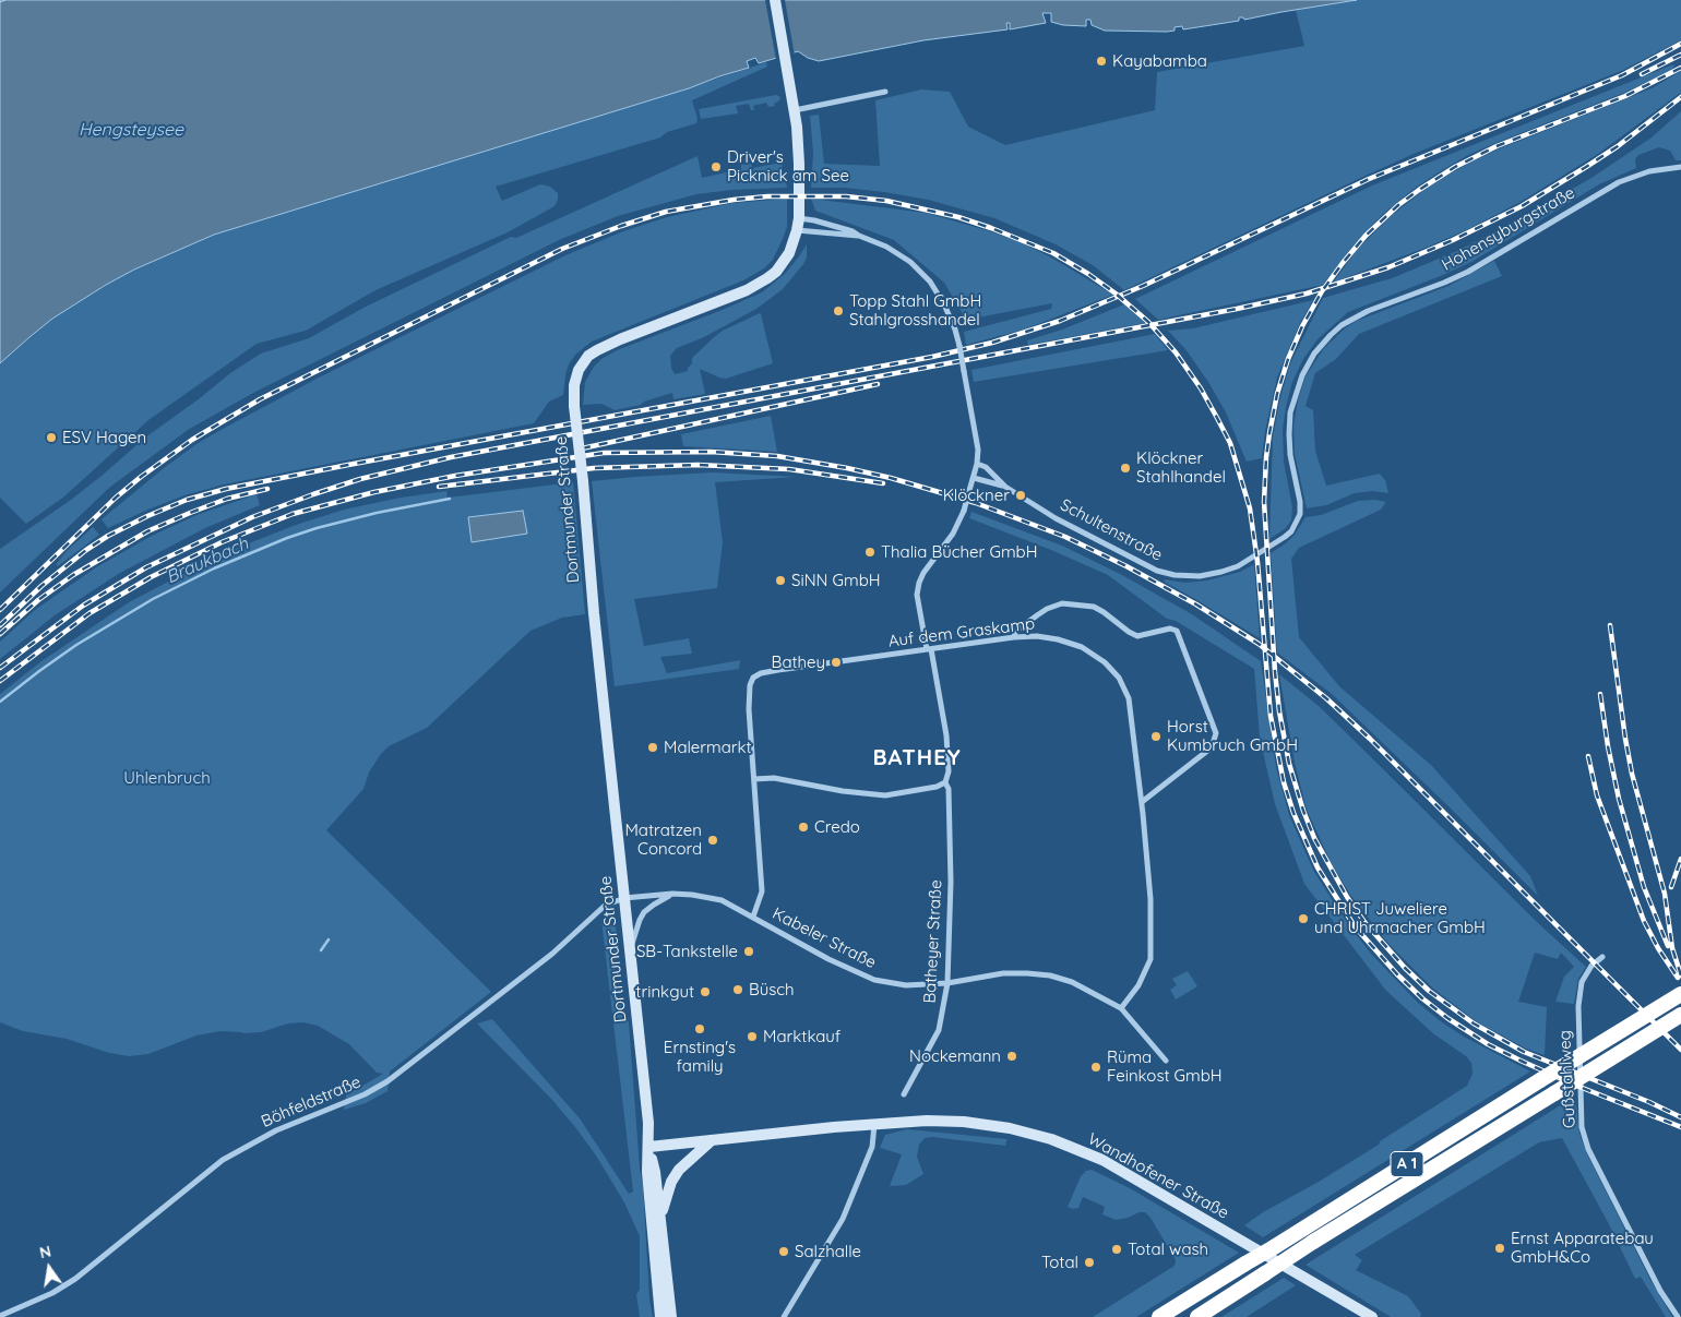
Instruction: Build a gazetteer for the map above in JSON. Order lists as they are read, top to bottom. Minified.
{"streets":{"highway":["A 1"],"main road":["Dortmunder Straße","Wandhofener Straße"],"street":["Hohensyburgstraße","Schultenstraße","Auf dem Graskamp","Kabeler Straße","Batheyer Straße","Gußstahlweg","Böhfeldstraße"]},"crossings":[["Hohensyburgstraße","Schultenstraße"],["Dortmunder Straße","Kabeler Straße"],["Dortmunder Straße","Batheyer Straße"],["Dortmunder Straße","Böhfeldstraße"],["Dortmunder Straße","Wandhofener Straße"],["Schultenstraße","Batheyer Straße"],["Auf dem Graskamp","Kabeler Straße"],["Auf dem Graskamp","Batheyer Straße"],["Kabeler Straße","Batheyer Straße"],["Kabeler Straße","Böhfeldstraße"]],"districts":["BATHEY"],"water":["Hengsteysee","Braukbach"],"parks":["Uhlenbruch"],"places":["Kayabamba","Driver's Picknick am See","Topp Stahl GmbH Stahlgrosshandel","ESV Hagen","Klöckner Stahlhandel","Klöckner","Thalia Bücher GmbH","SiNN GmbH","Bathey","Horst Kumbruch GmbH","Malermarkt","Credo","Matratzen Concord","CHRIST Juweliere und Uhrmacher GmbH","SB-Tankstelle","Büsch","trinkgut","Ernsting's family","Marktkauf","Nockemann","Rüma Feinkost GmbH","Ernst Apparatebau GmbH&Co","Total wash","Salzhalle","Total"],"north":"top"}
